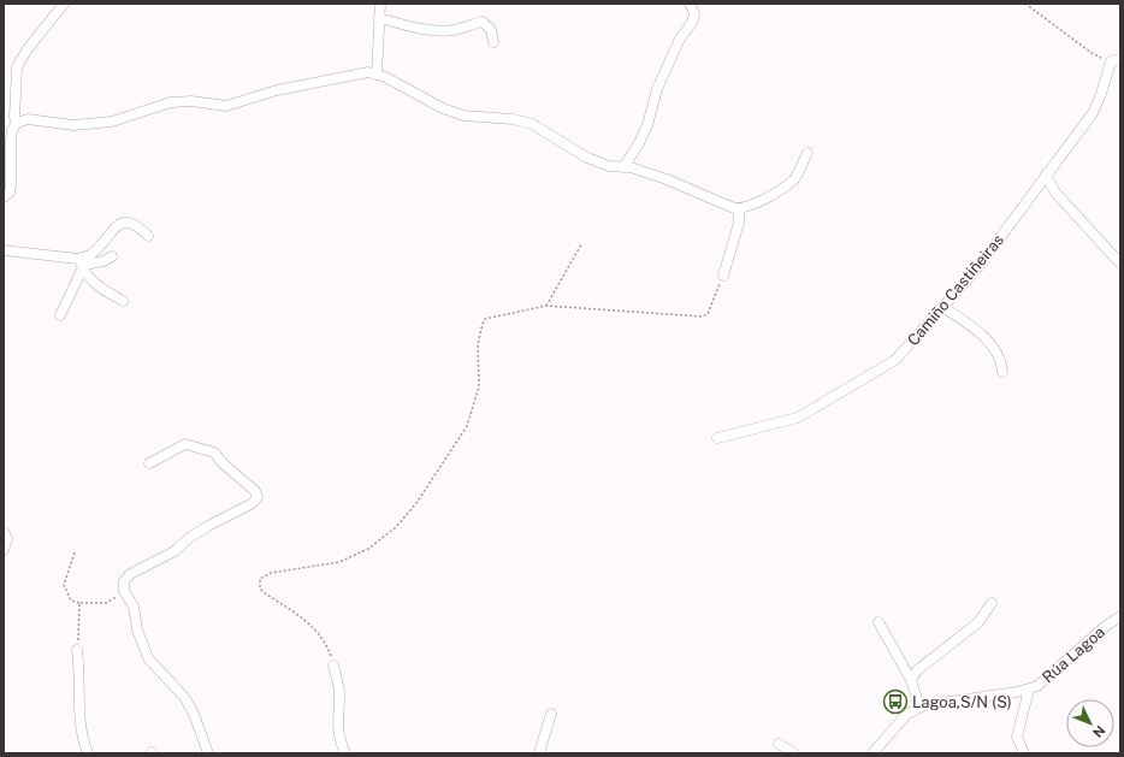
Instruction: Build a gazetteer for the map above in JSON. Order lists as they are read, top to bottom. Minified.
{"streets":{"street":["Camiño Castiñeiras","Rúa Lagoa"]},"places":{"bus stop":["Lagoa,S/N (S)"]},"north":"bottom right"}
